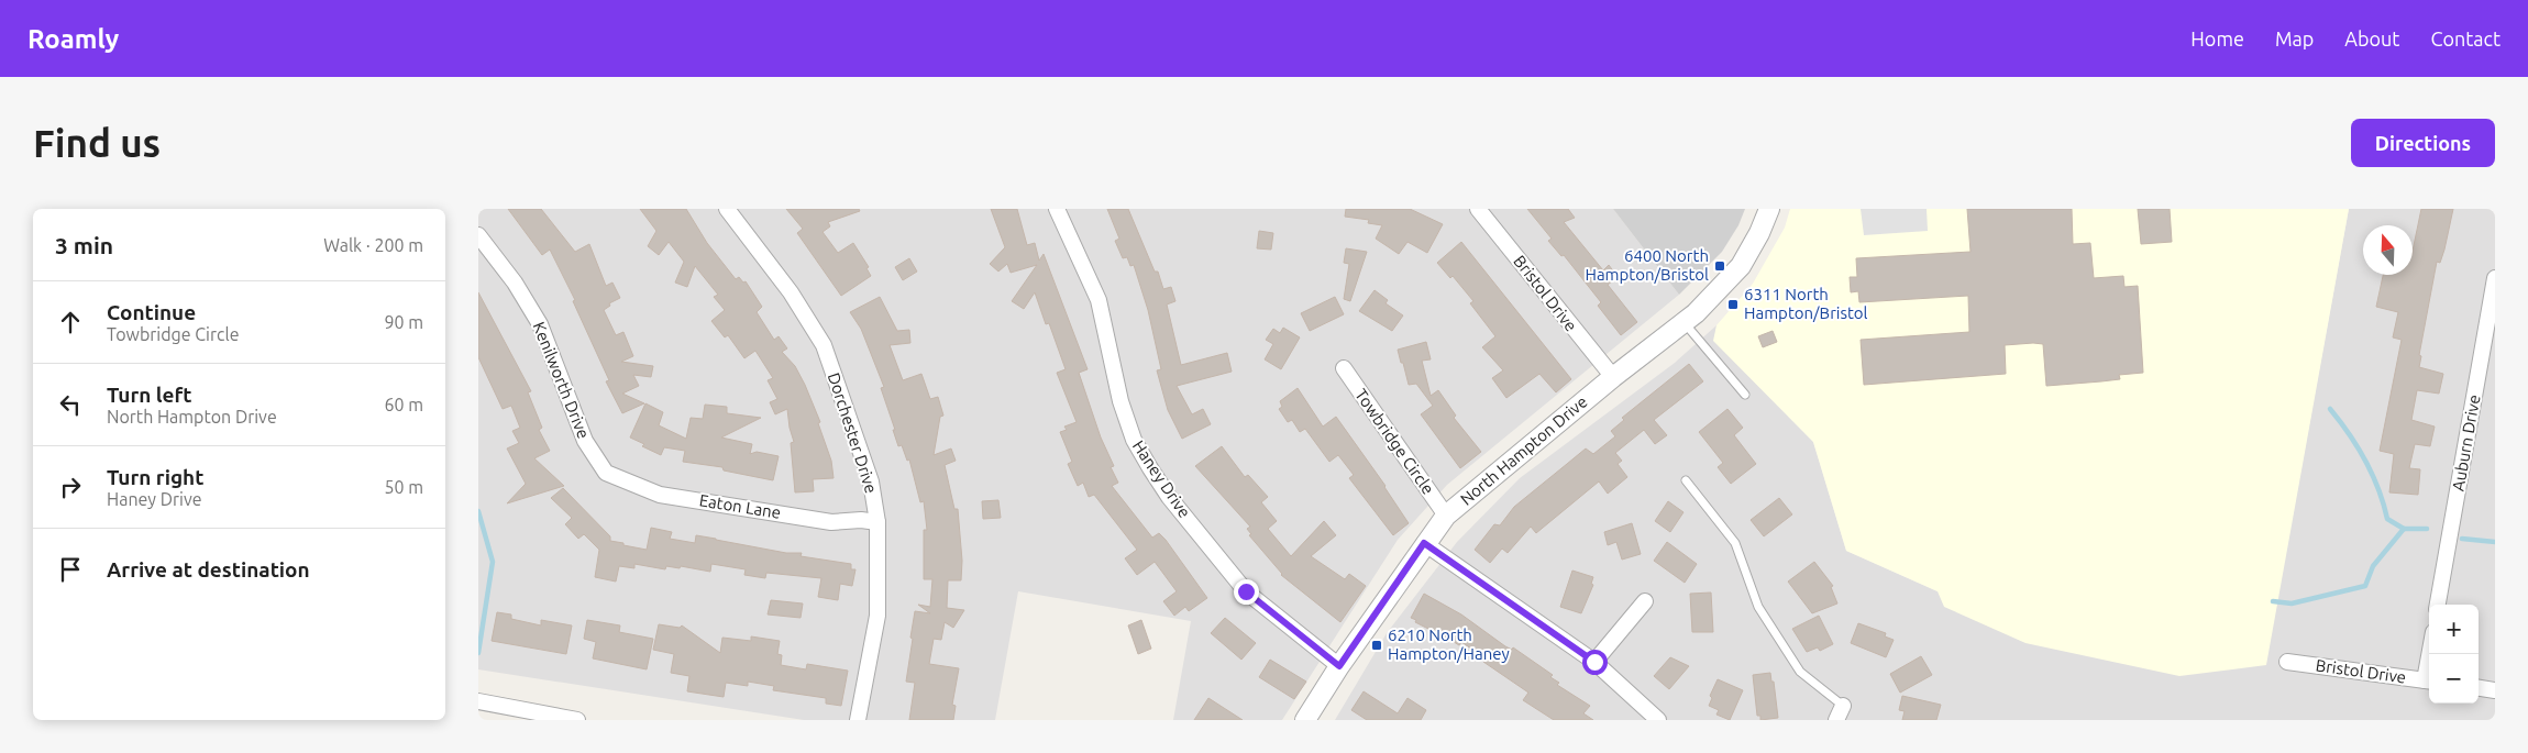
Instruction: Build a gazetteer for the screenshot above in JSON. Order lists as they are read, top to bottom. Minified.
{"streets":{"street":["Bristol Drive","Kenilworth Drive","Dorchester Drive","Towbridge Circle","Auburn Drive","North Hampton Drive","Haney Drive","Eaton Lane"]},"crossings":[["Bristol Drive","North Hampton Drive"],["Kenilworth Drive","Eaton Lane"],["Dorchester Drive","Eaton Lane"],["Towbridge Circle","North Hampton Drive"],["North Hampton Drive","Haney Drive"]],"places":{"transit":["6400 North Hampton/Bristol","6311 North Hampton/Bristol","6210 North Hampton/Haney"]},"north":"top","page":{"header":"Roamly","nav":["Home","Map","About","Contact"],"buttons":"Directions","title":"Find us","heading":["3 min","Walk · 200 m"],"list":[["Continue","Towbridge Circle","90 m"],["Turn left","North Hampton Drive","60 m"],["Turn right","Haney Drive","50 m"],"Arrive at destination"],"map_buttons":["+","−"]}}
